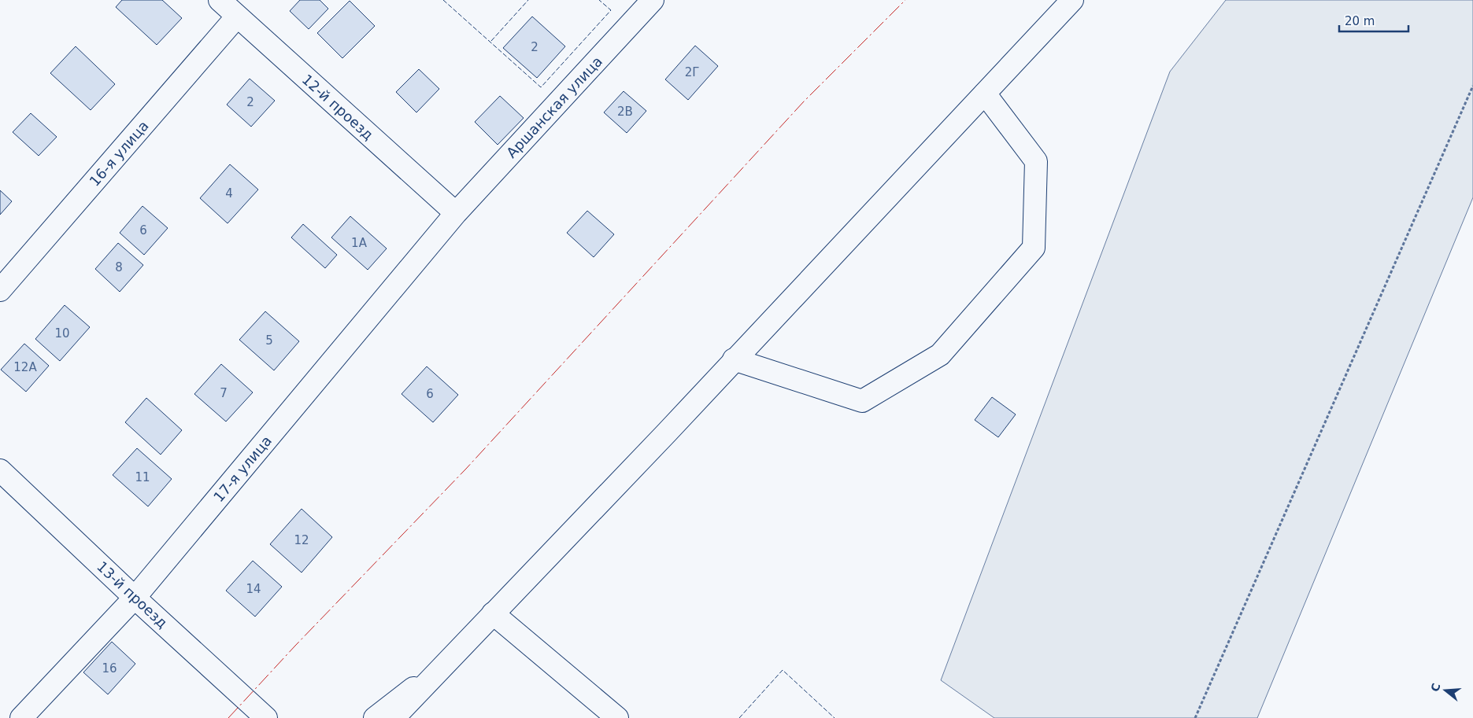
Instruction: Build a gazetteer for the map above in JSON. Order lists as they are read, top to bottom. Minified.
{"streets":{"main road":["12-й проезд","Аршанская улица","16-я улица","17-я улица","13-й проезд"]},"crossings":[["12-й проезд","Аршанская улица"],["12-й проезд","16-я улица"],["12-й проезд","17-я улица"],["Аршанская улица","17-я улица"],["17-я улица","13-й проезд"]],"house_numbers":["2","2Г","2","2В","4","6","1А","8","10","5","12А","7","6","11","12","14","16"],"scale_bar":"20 m","north":"left"}
